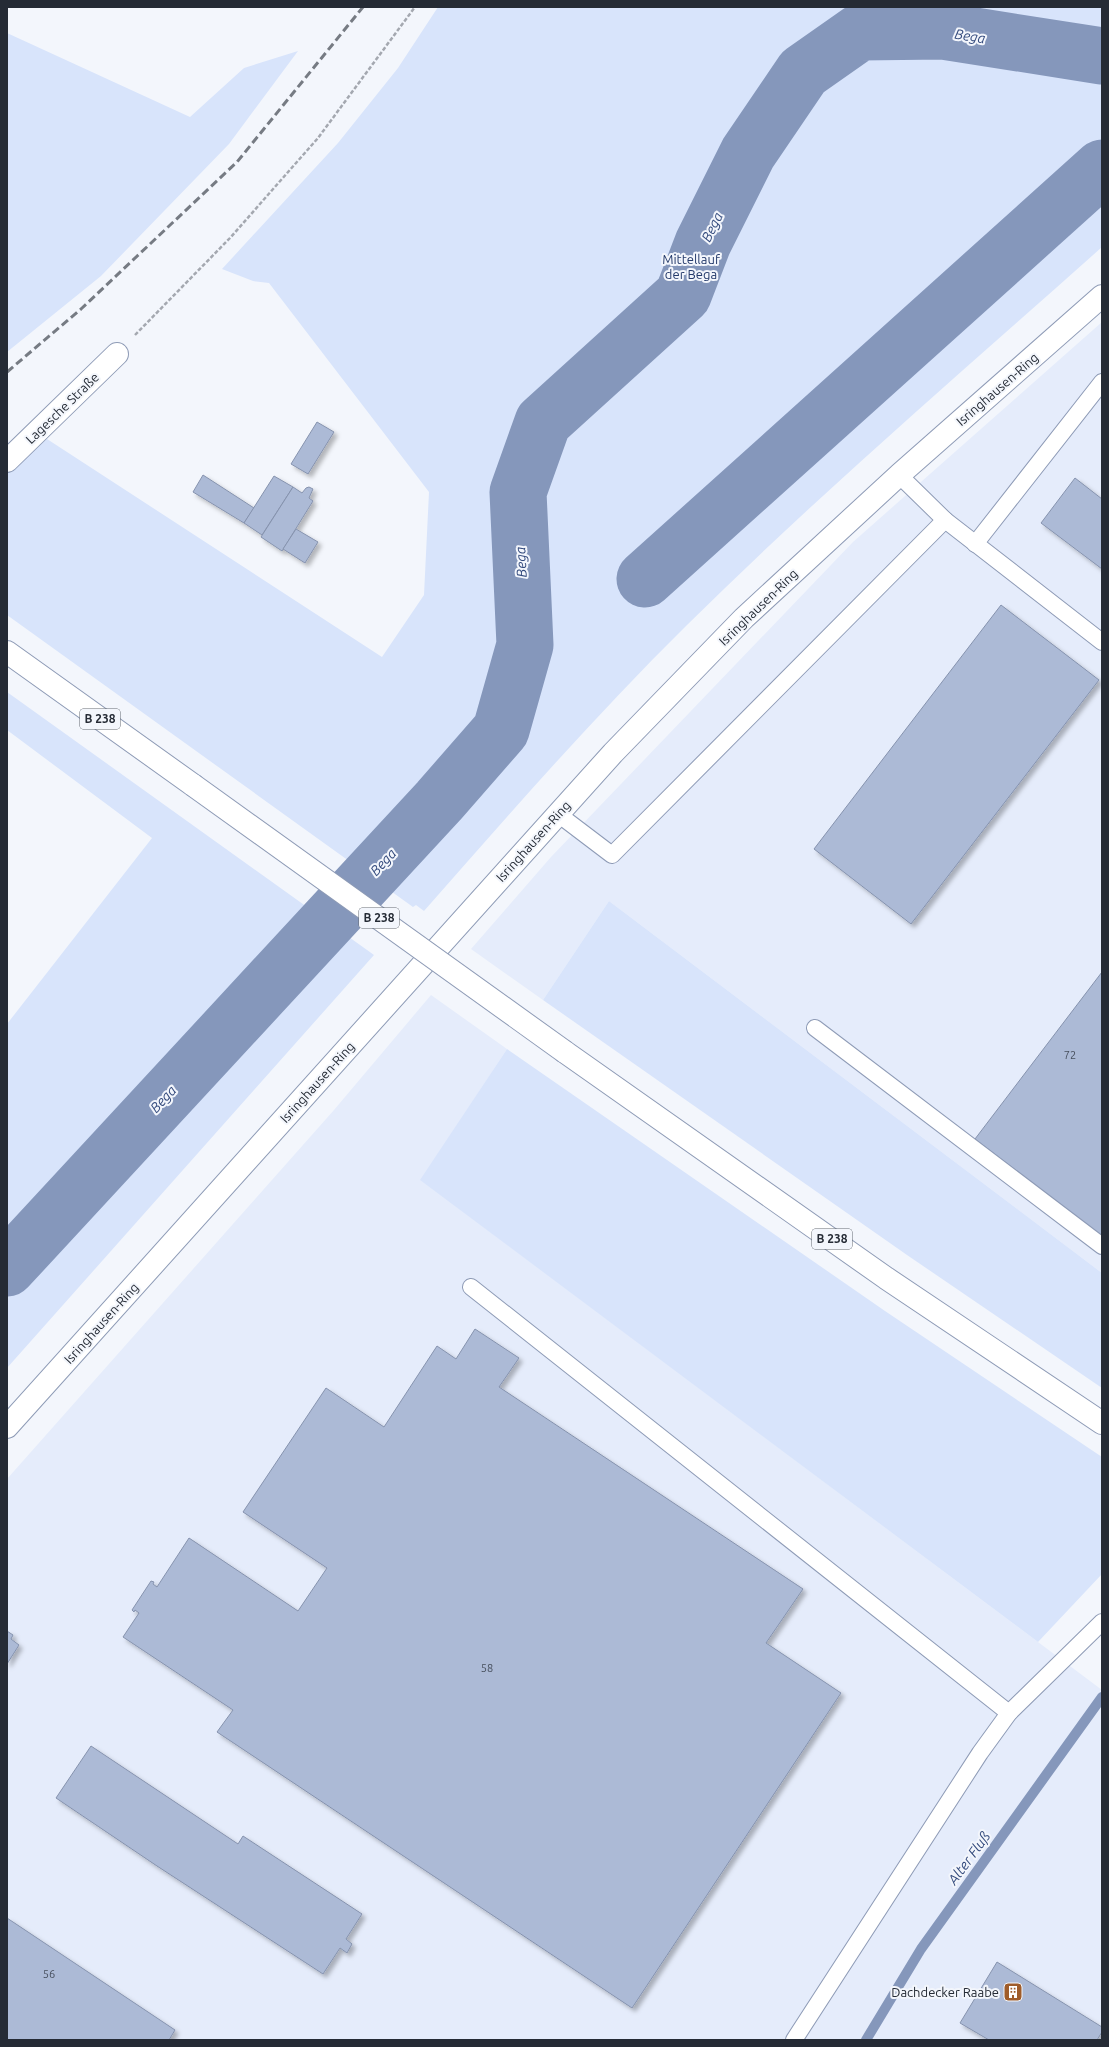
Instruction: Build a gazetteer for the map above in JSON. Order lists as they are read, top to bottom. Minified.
{"streets":{"street":["Isringhausen-Ring","Lagesche Straße","B 238"]},"water":["Bega","Alter Fluß"],"parks":["Mittellauf der Bega"],"places":{"building":["Dachdecker Raabe"]},"house_numbers":["72","58","56"]}
